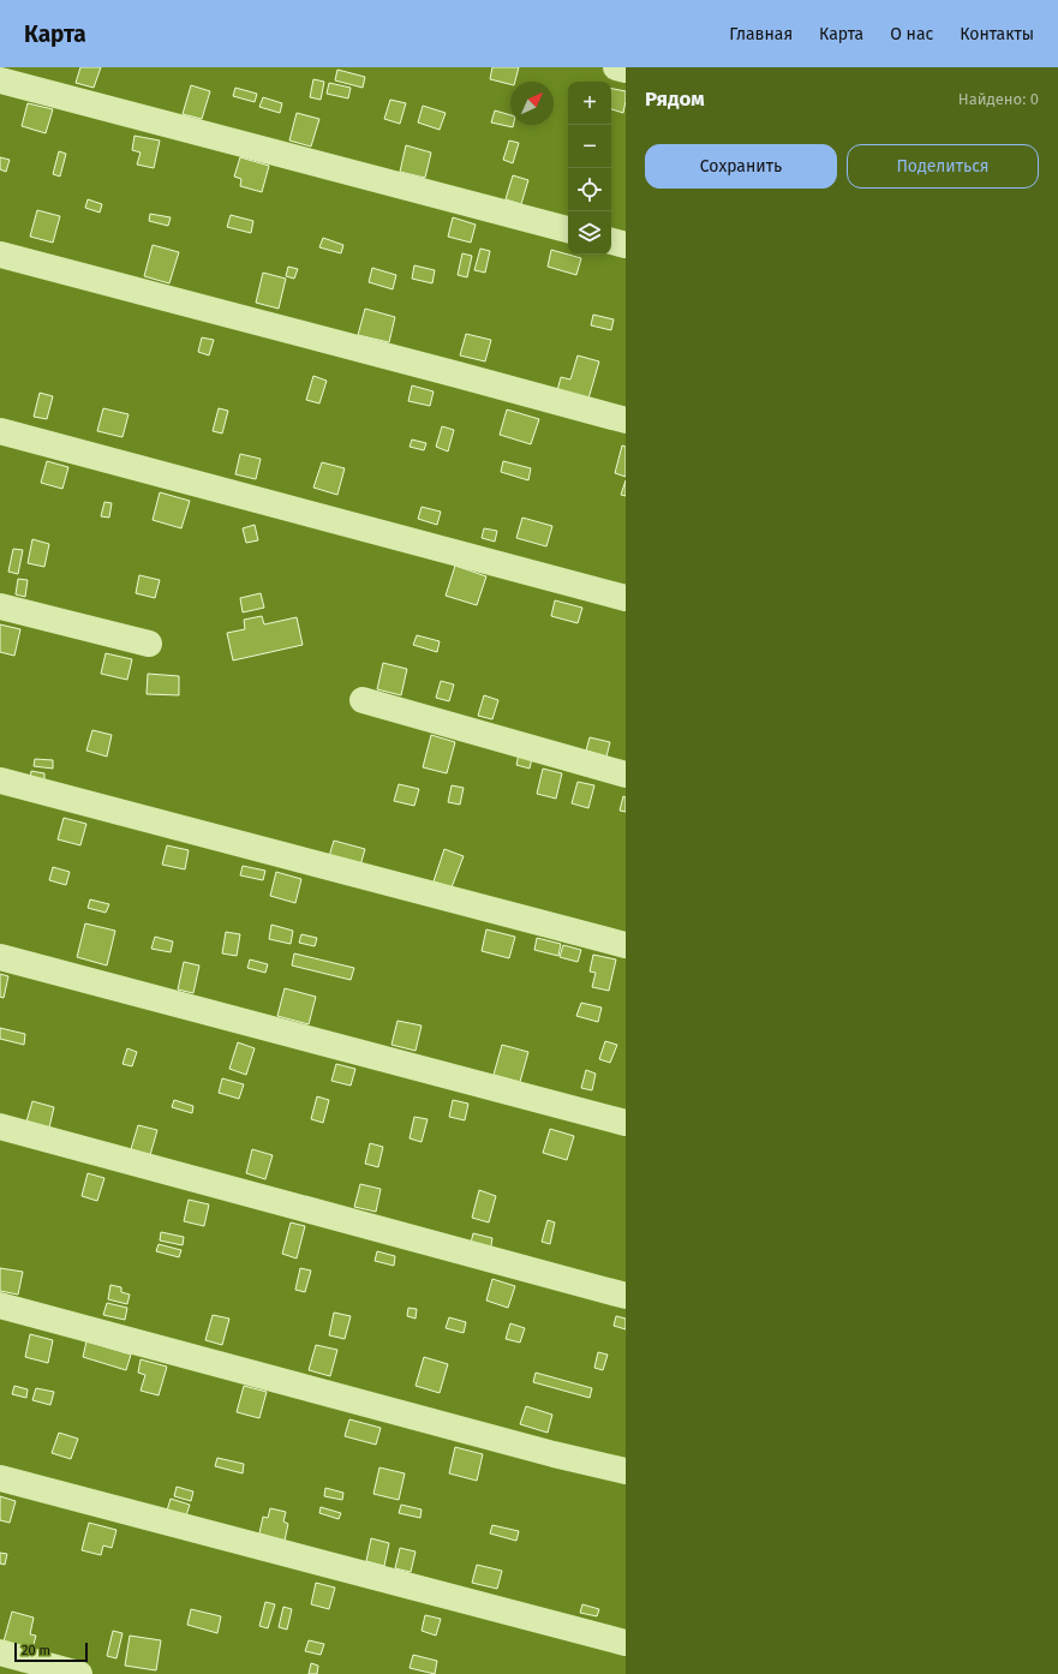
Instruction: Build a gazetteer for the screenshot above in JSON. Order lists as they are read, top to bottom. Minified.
{"scale_bar":"20 m","north":"top right","page":{"header":"Карта","nav":["Главная","Карта","О нас","Контакты"],"heading":["Рядом","Найдено: 0"],"map_buttons":["+","−"],"buttons":["Сохранить","Поделиться"],"scale":"20 m"}}
